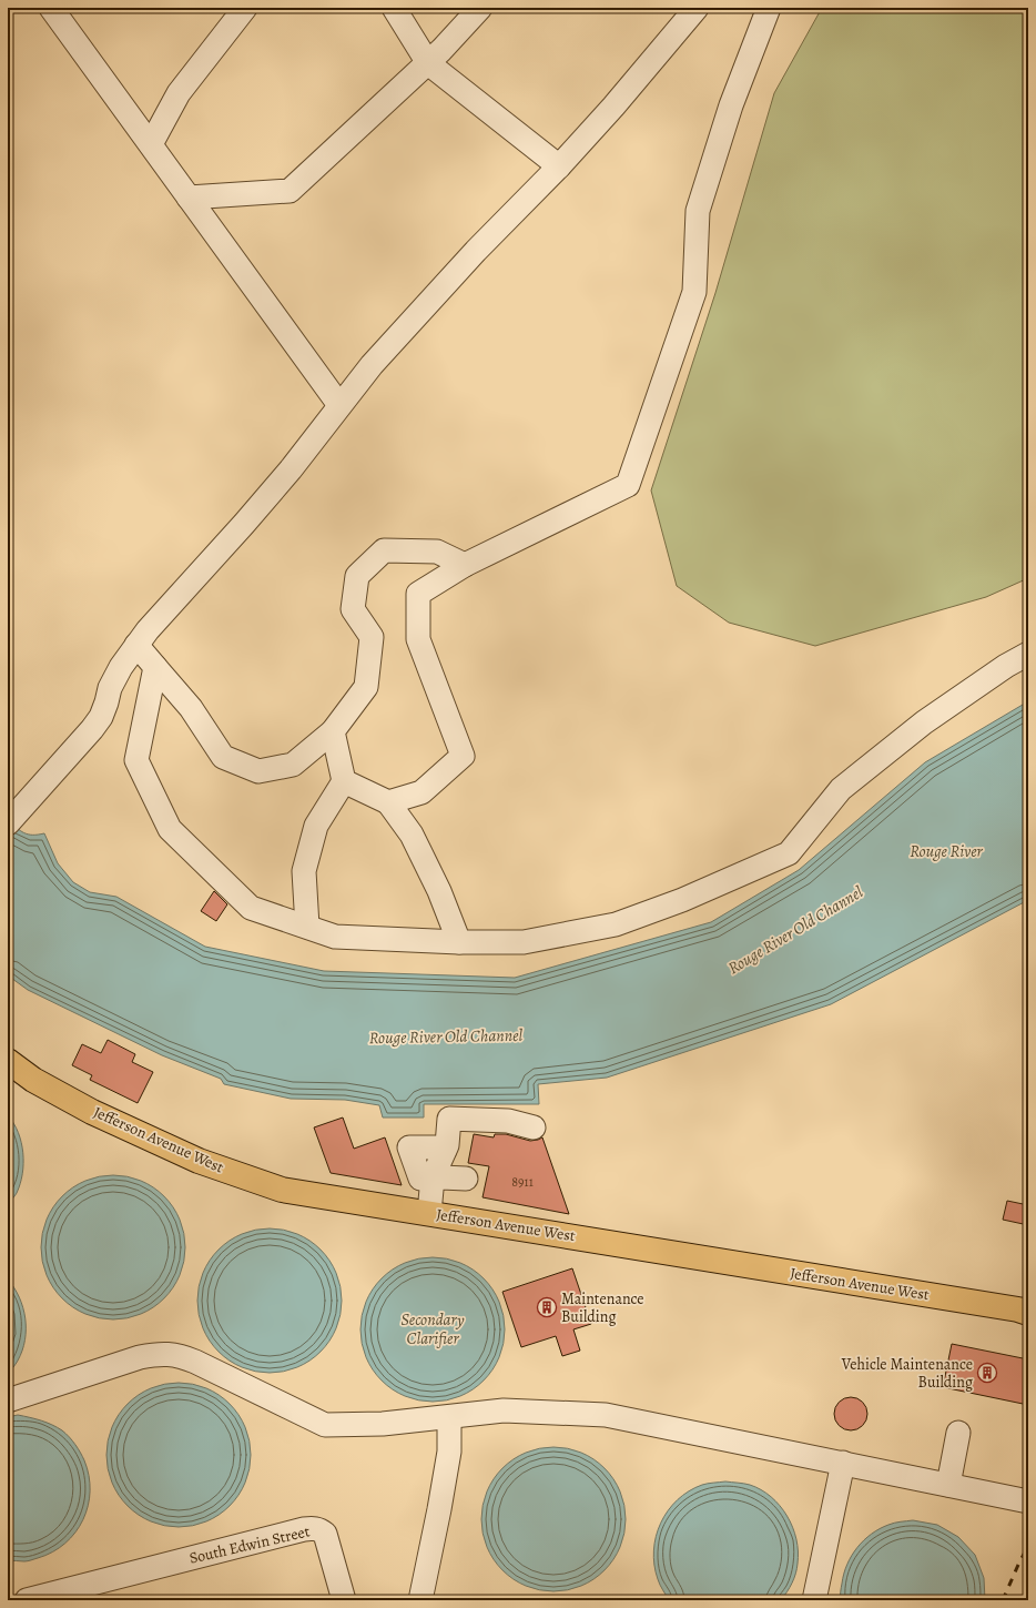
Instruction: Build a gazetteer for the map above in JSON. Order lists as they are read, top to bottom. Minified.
{"streets":{"main road":["Jefferson Avenue West"],"street":["South Edwin Street"]},"water":["Rouge River","Rouge River Old Channel","Secondary Clarifier"],"places":{"building":["Maintenance Building","Vehicle Maintenance Building"]},"house_numbers":["8911"]}
